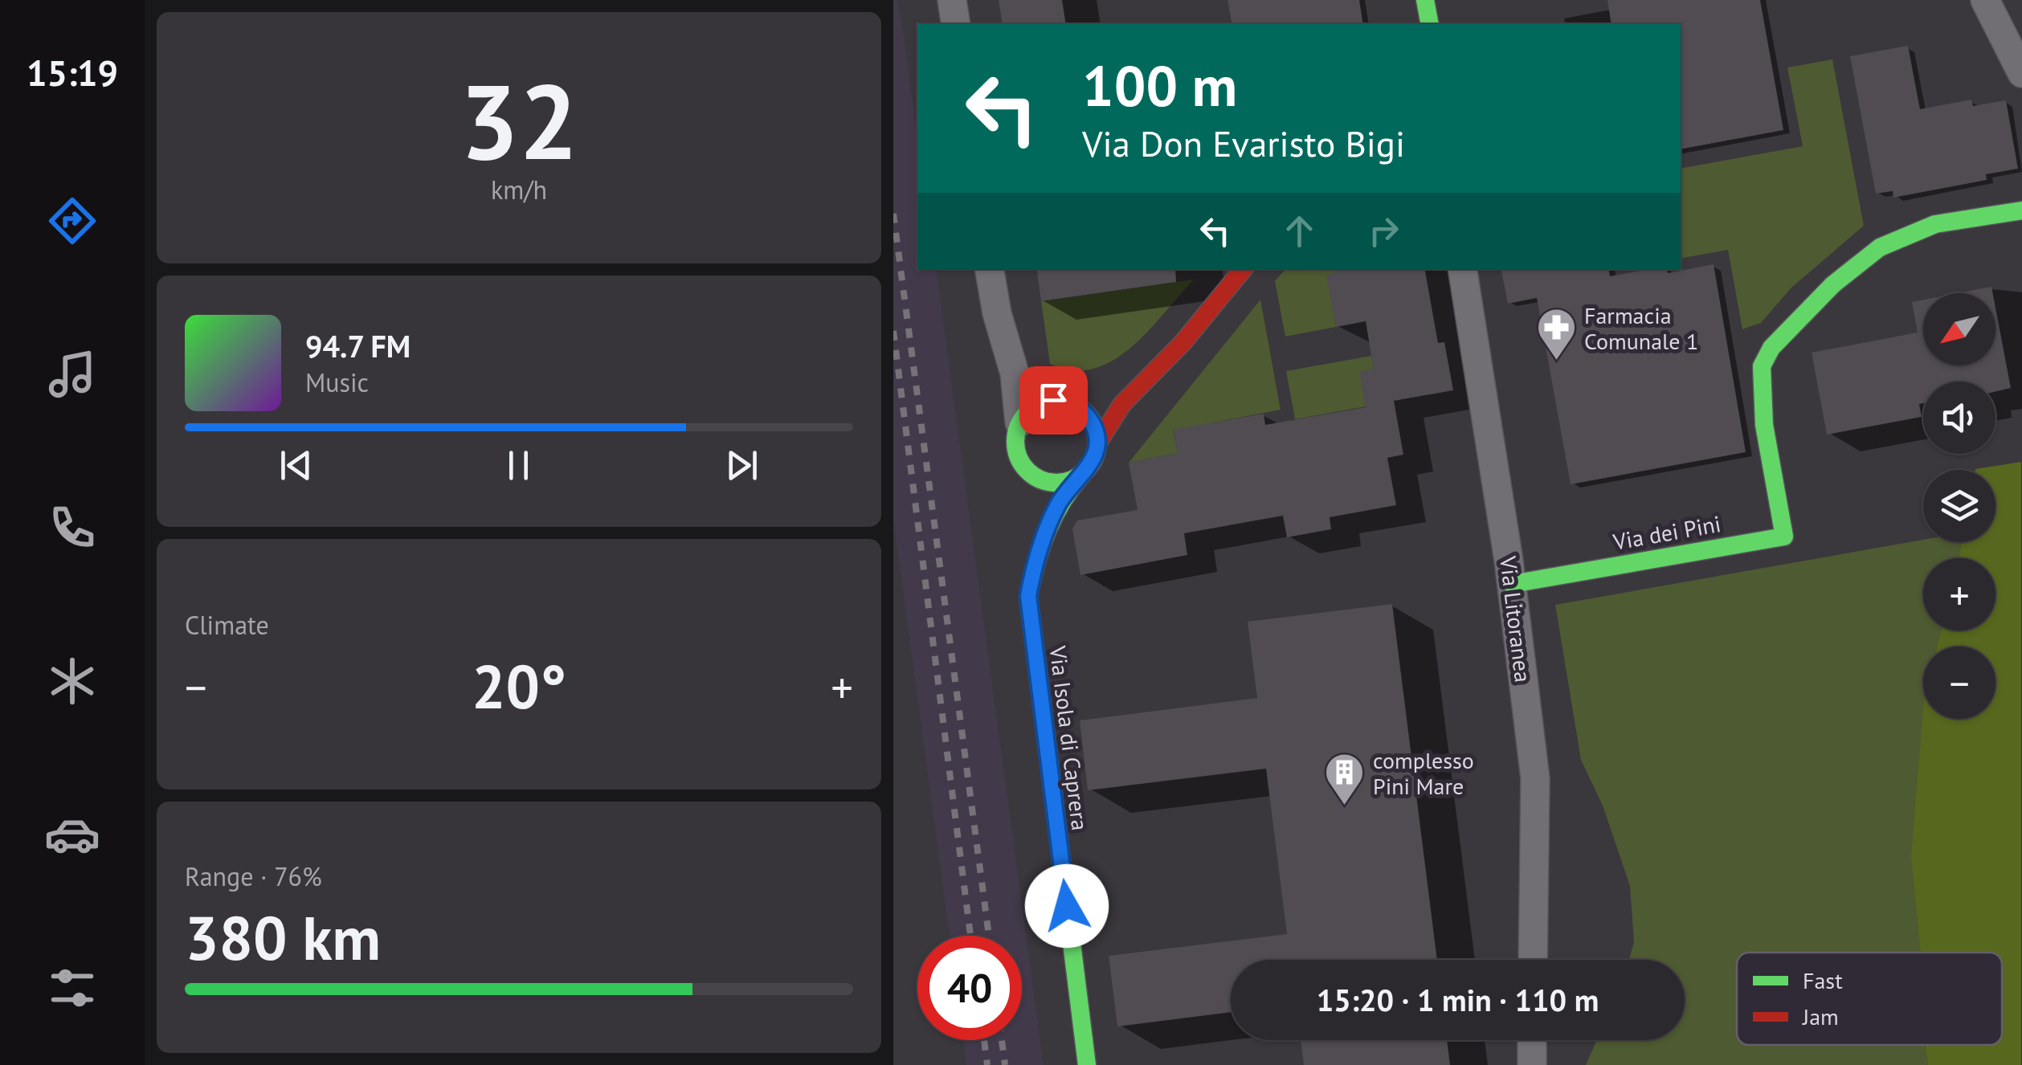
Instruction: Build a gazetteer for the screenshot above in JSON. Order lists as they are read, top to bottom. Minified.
{"streets":{"street":["Via dei Pini","Via Litoranea","Via Isola di Caprera"]},"crossings":[["Via dei Pini","Via Litoranea"]],"places":{"pharmacy":["Farmacia Comunale 1"],"building":["complesso Pini Mare"]},"legend":["Fast","Jam"],"north":"bottom left","page":{"tabs":"15:19","tile":[["32","km/h"],"Climate",["Range · 76%","380 km"]],"turn":["100 m","Via Don Evaristo Bigi"],"map_buttons":["+","−"],"song":["94.7 FM","Music"],"heat":["−","20°","+"],"limit":"40","trip":"15:20 · 1 min · 110 m"}}
